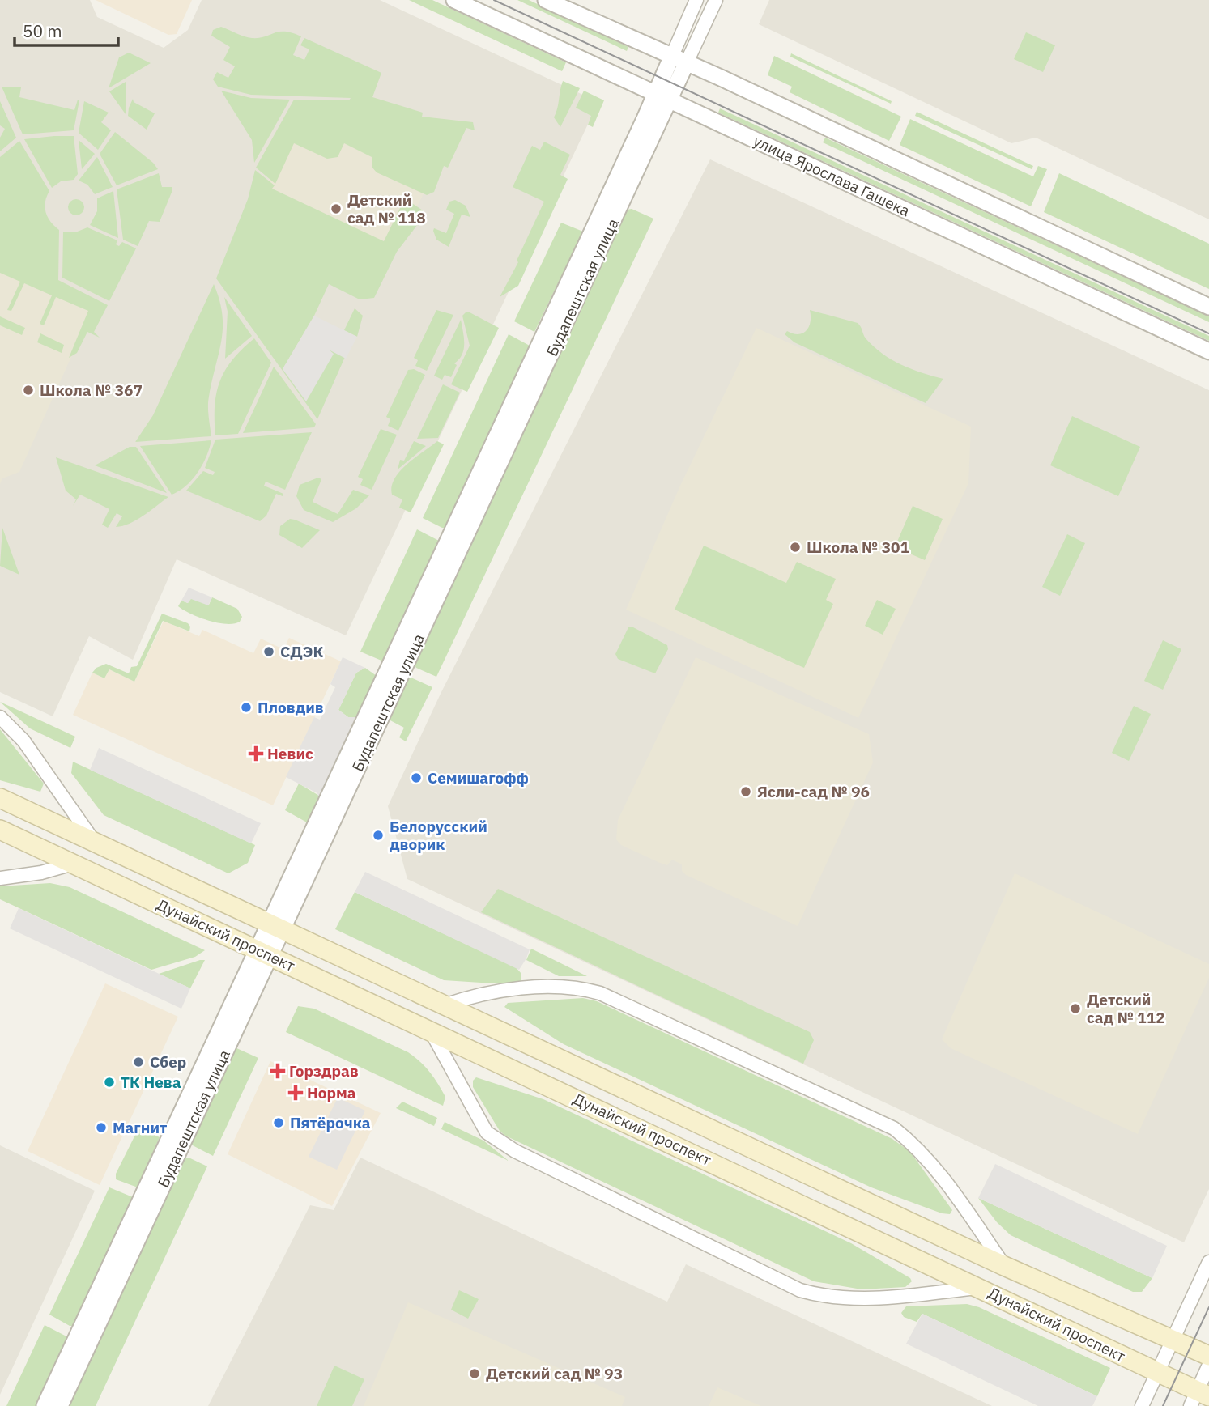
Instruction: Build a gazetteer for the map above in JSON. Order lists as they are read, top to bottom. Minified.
{"streets":{"main road":["Дунайский проспект"],"street":["улица Ярослава Гашека","Будапештская улица"]},"crossings":[["улица Ярослава Гашека","Будапештская улица"],["Будапештская улица","Дунайский проспект"]],"places":{"other":["Детский сад № 118","Школа № 367","Школа № 301","СДЭК","Пловдив","Семишагофф","Ясли-сад № 96","Белорусский дворик","Детский сад № 112","Сбер","ТК Нева","Пятёрочка","Магнит","Детский сад № 93"],"health":["Невис","Горздрав","Норма"]},"scale_bar":"50 m"}
